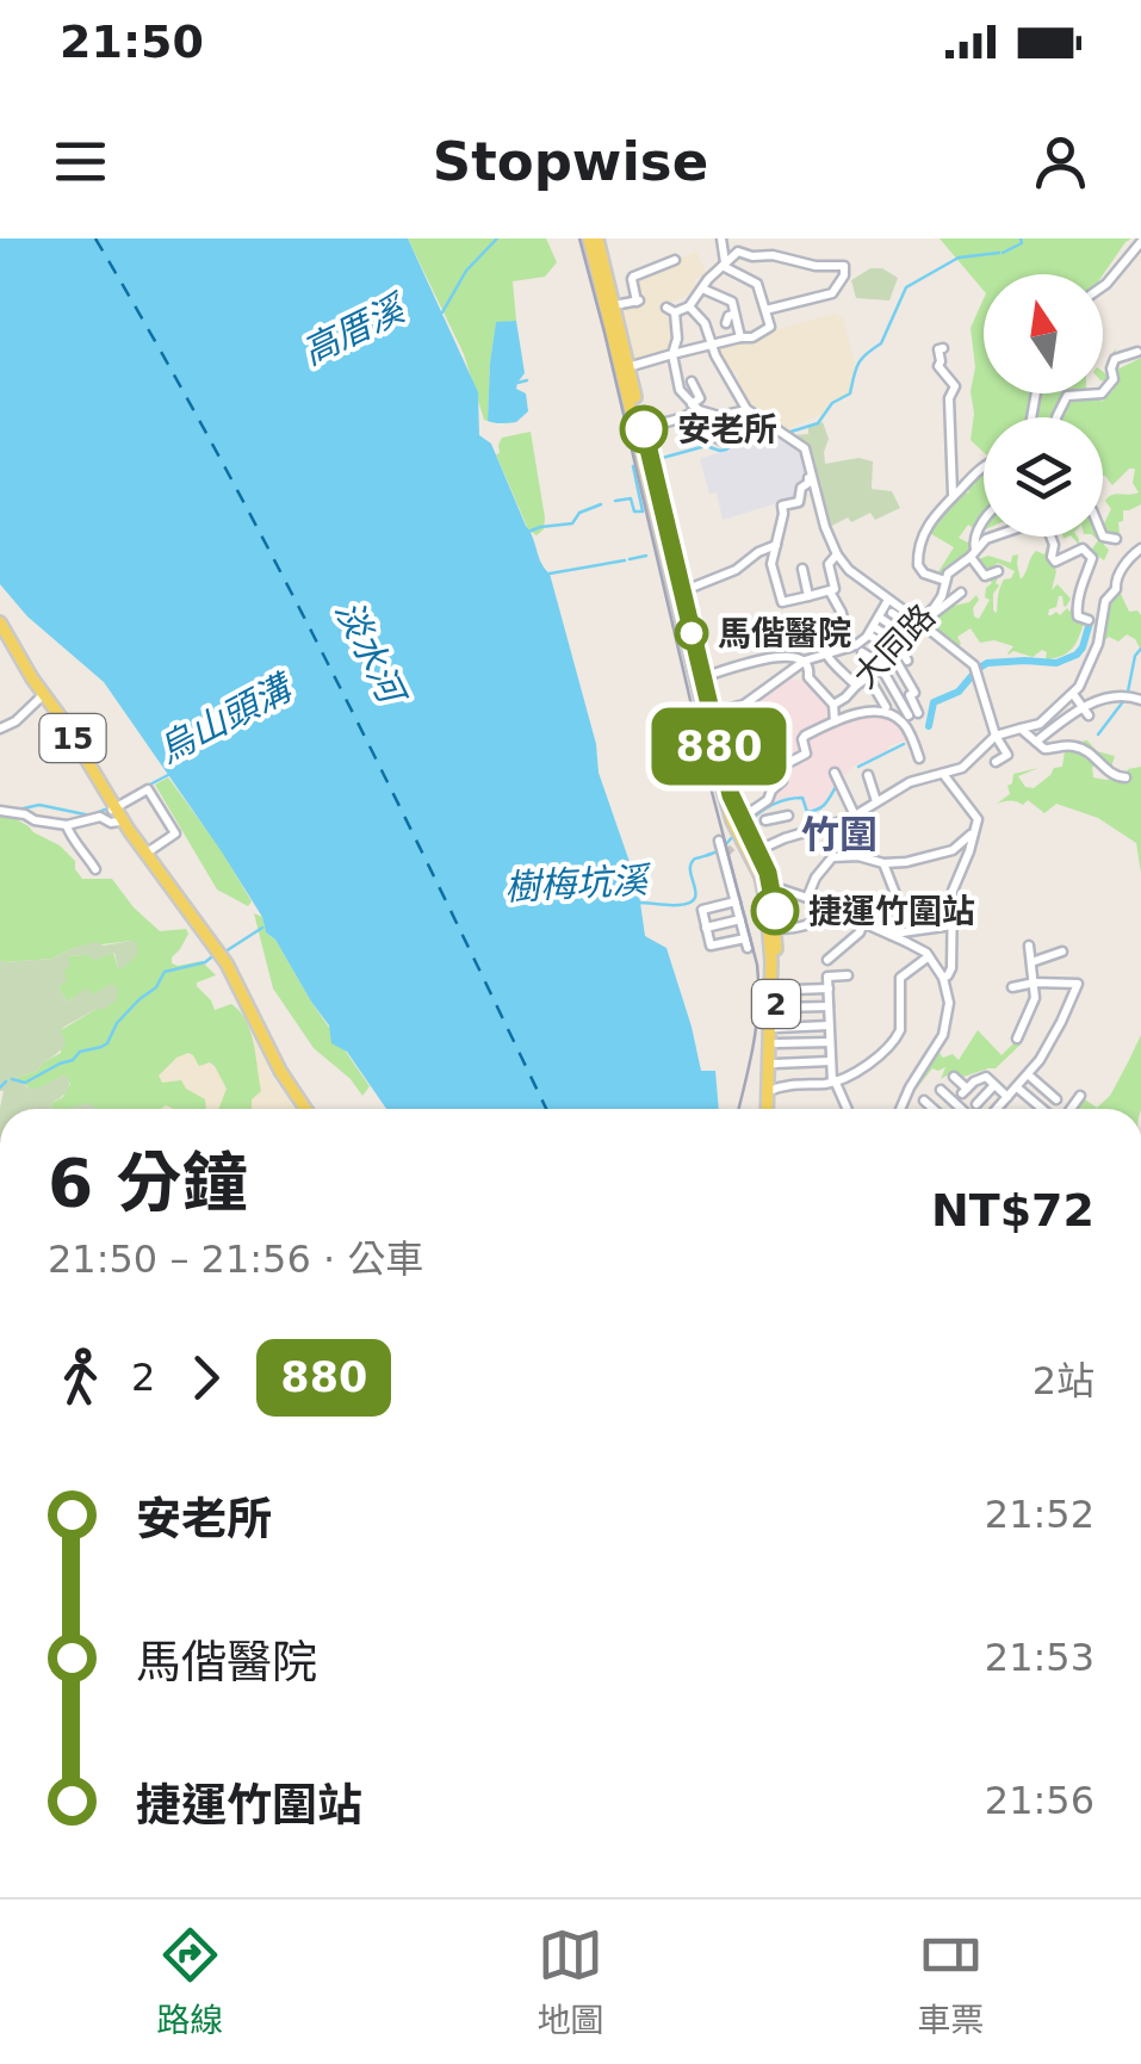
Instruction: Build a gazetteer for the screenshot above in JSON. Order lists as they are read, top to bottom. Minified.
{"streets":{"main road":["15","2"],"street":["大同路"]},"crossings":[["大同路","2"]],"districts":["竹圍"],"water":["高厝溪","淡水河","烏山頭溝","樹梅坑溪"],"places":["安老所","馬偕醫院","捷運竹圍站"],"lines":["bus line 880"],"north":"top","page":{"status":"21:50","header":"Stopwise","on_map":"880","heading":["6 分鐘","21:50 – 21:56 · 公車","NT$72"],"legs":["2","880","2站"],"list":[{"name":"安老所","value":"21:52"},{"name":"馬偕醫院","value":"21:53"},{"name":"捷運竹圍站","value":"21:56"}],"tabs":["路線","地圖","車票"]}}
